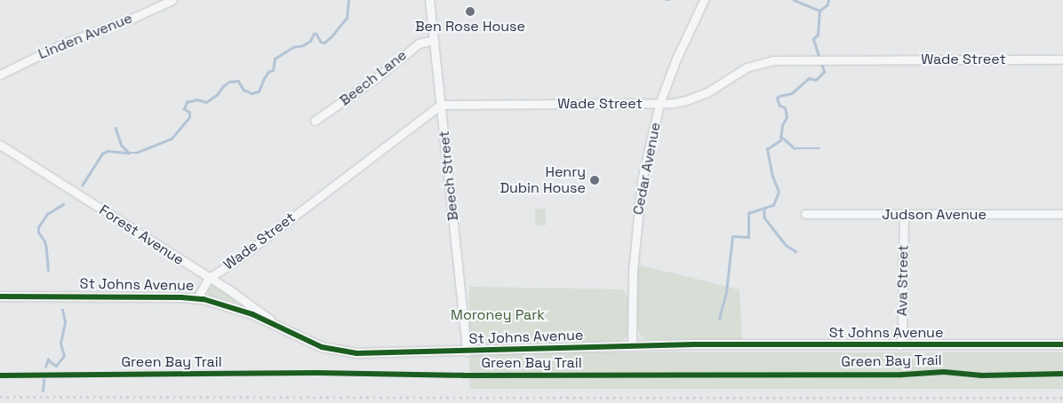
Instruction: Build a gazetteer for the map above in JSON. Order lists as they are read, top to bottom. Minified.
{"streets":{"street":["Linden Avenue","Wade Street","Beech Lane","Cedar Avenue","Beech Street","Judson Avenue","Forest Avenue","Ava Street","St Johns Avenue"],"cycle path":["Green Bay Trail"]},"crossings":[["Wade Street","Cedar Avenue"],["Wade Street","Beech Street"],["Wade Street","Forest Avenue"],["Wade Street","St Johns Avenue"],["Beech Lane","Beech Street"],["Cedar Avenue","St Johns Avenue"],["Beech Street","St Johns Avenue"],["Judson Avenue","Ava Street"],["Forest Avenue","St Johns Avenue"],["Ava Street","St Johns Avenue"]],"parks":["Moroney Park"],"places":["Ben Rose House","Henry Dubin House"]}
